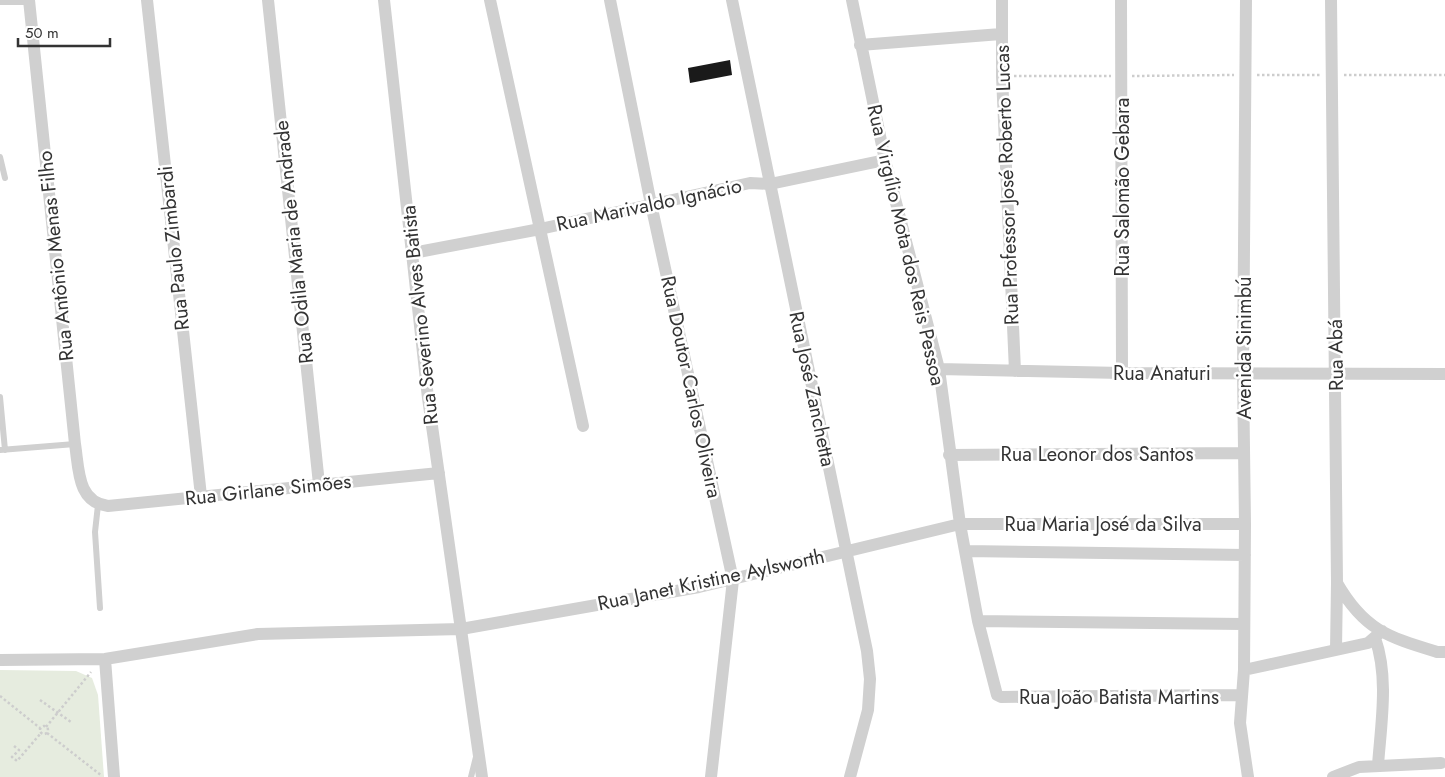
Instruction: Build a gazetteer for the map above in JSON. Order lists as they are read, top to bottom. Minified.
{"streets":{"street":["Rua Professor José Roberto Lucas","Rua Salomão Gebara","Rua Marivaldo Ignácio","Rua Odila Maria de Andrade","Rua Virgílio Mota dos Reis Pessoa","Rua Paulo Zimbardi","Rua Antônio Menas Filho","Rua Severino Alves Batista","Avenida Sinimbú","Rua Abá","Rua Anaturi","Rua Doutor Carlos Oliveira","Rua José Zanchetta","Rua Leonor dos Santos","Rua Girlane Simões","Rua Maria José da Silva","Rua Janet Kristine Aylsworth","Rua João Batista Martins"]},"crossings":[["Rua Professor José Roberto Lucas","Rua Anaturi"],["Rua Salomão Gebara","Rua Anaturi"],["Rua Marivaldo Ignácio","Rua Virgílio Mota dos Reis Pessoa"],["Rua Marivaldo Ignácio","Rua Severino Alves Batista"],["Rua Marivaldo Ignácio","Rua Doutor Carlos Oliveira"],["Rua Marivaldo Ignácio","Rua José Zanchetta"],["Rua Odila Maria de Andrade","Rua Girlane Simões"],["Rua Virgílio Mota dos Reis Pessoa","Rua Anaturi"],["Rua Virgílio Mota dos Reis Pessoa","Rua Leonor dos Santos"],["Rua Virgílio Mota dos Reis Pessoa","Rua Maria José da Silva"],["Rua Virgílio Mota dos Reis Pessoa","Rua Janet Kristine Aylsworth"],["Rua Virgílio Mota dos Reis Pessoa","Rua João Batista Martins"],["Rua Paulo Zimbardi","Rua Girlane Simões"],["Rua Antônio Menas Filho","Rua Girlane Simões"],["Rua Severino Alves Batista","Rua Girlane Simões"],["Rua Severino Alves Batista","Rua Janet Kristine Aylsworth"],["Avenida Sinimbú","Rua Anaturi"],["Avenida Sinimbú","Rua Leonor dos Santos"],["Avenida Sinimbú","Rua Maria José da Silva"],["Avenida Sinimbú","Rua João Batista Martins"],["Rua Abá","Rua Anaturi"],["Rua Doutor Carlos Oliveira","Rua Janet Kristine Aylsworth"],["Rua José Zanchetta","Rua Janet Kristine Aylsworth"],["Rua Maria José da Silva","Rua Janet Kristine Aylsworth"]],"scale_bar":"50 m"}
